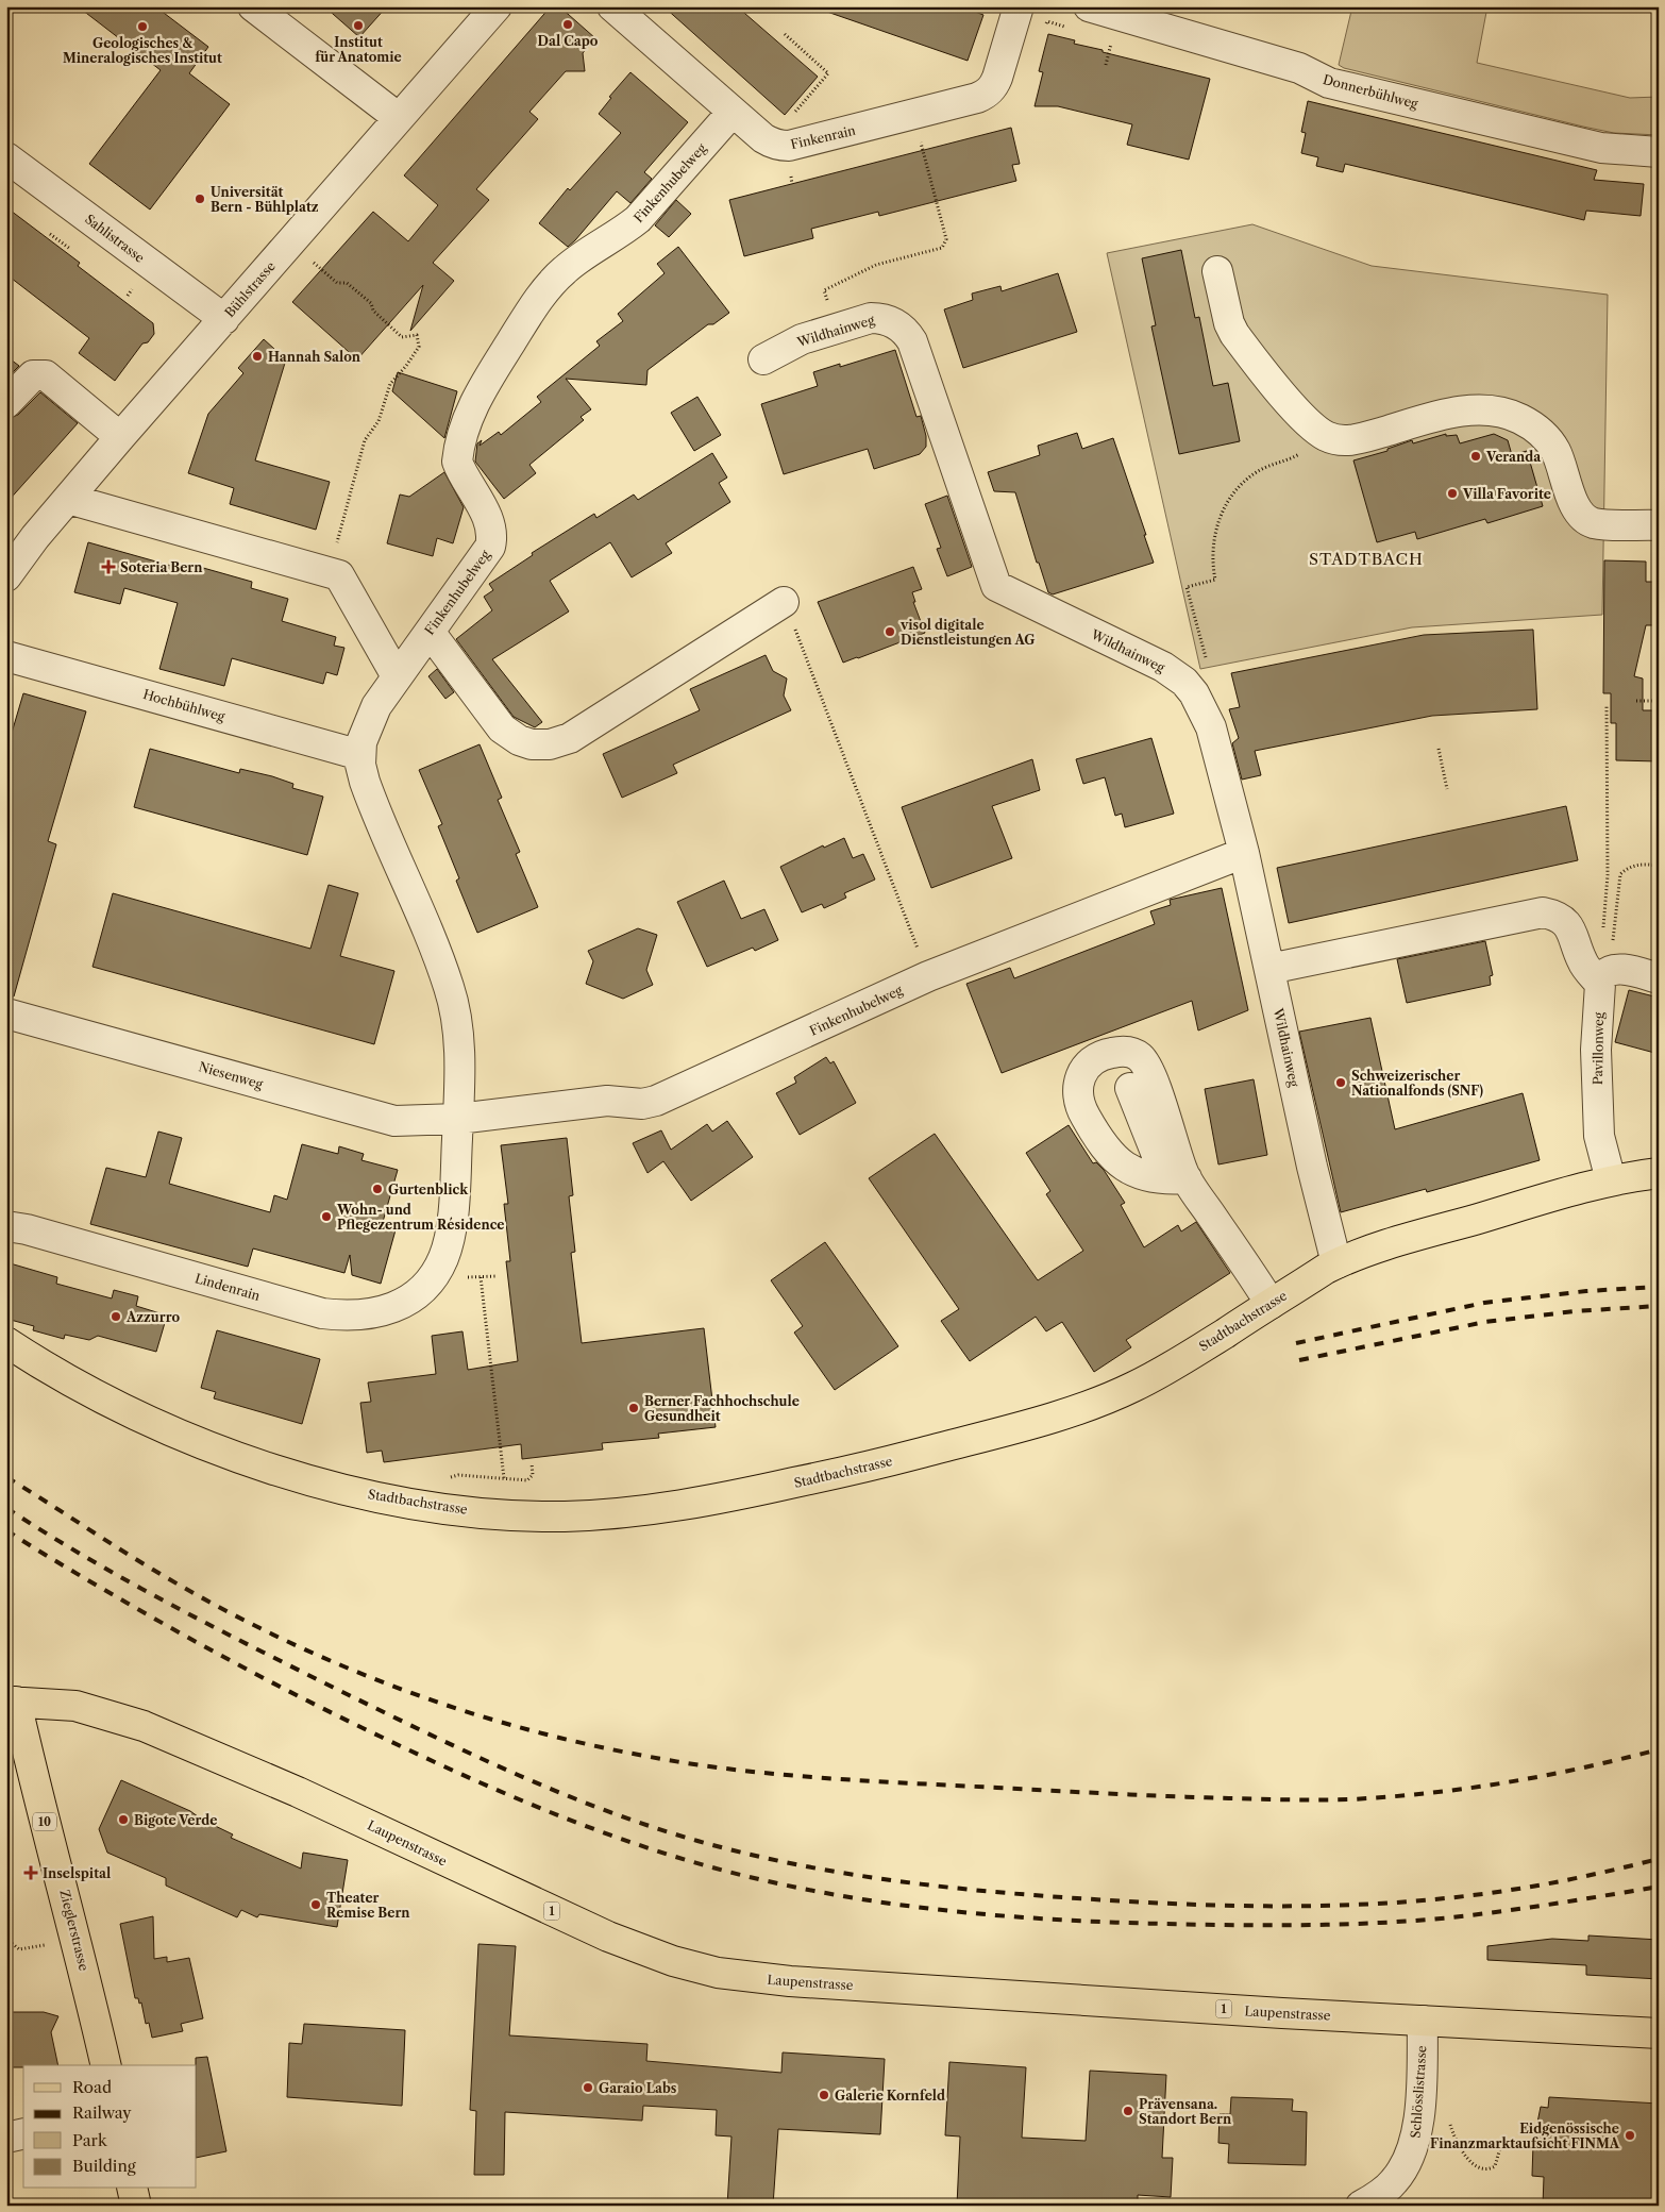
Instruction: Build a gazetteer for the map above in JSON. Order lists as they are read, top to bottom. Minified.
{"streets":{"main road":["Stadtbachstrasse","10","Laupenstrasse","1","Zieglerstrasse"],"street":["Donnerbühlweg","Finkenrain","Finkenhubelweg","Sahlistrasse","Bühlstrasse","Wildhainweg","Hochbühlweg","Pavillonweg","Niesenweg","Lindenrain","Schlösslistrasse"]},"crossings":[["Finkenrain","Finkenhubelweg"],["Finkenhubelweg","Wildhainweg"],["Finkenhubelweg","Hochbühlweg"],["Finkenhubelweg","Niesenweg"],["Finkenhubelweg","Lindenrain"],["Sahlistrasse","Bühlstrasse"],["Wildhainweg","Stadtbachstrasse"],["Pavillonweg","Stadtbachstrasse"],["Laupenstrasse","Zieglerstrasse"],["Laupenstrasse","Schlösslistrasse"]],"districts":["STADTBACH"],"places":{"other":["Dal Capo","Institut für Anatomie","Geologisches & Mineralogisches Institut","Universität Bern - Bühlplatz","Hannah Salon","Veranda","Villa Favorite","visol digitale Dienstleistungen AG","Schweizerischer Nationalfonds (SNF)","Gurtenblick","Wohn- und Pflegezentrum Résidence","Azzurro","Berner Fachhochschule Gesundheit","Bigote Verde","Theater Remise Bern","Garaio Labs","Galerie Kornfeld","Prävensana. Standort Bern","Eidgenössische Finanzmarktaufsicht FINMA"],"health":["Soteria Bern","Inselspital"]},"legend":["Road","Railway","Park","Building"]}
